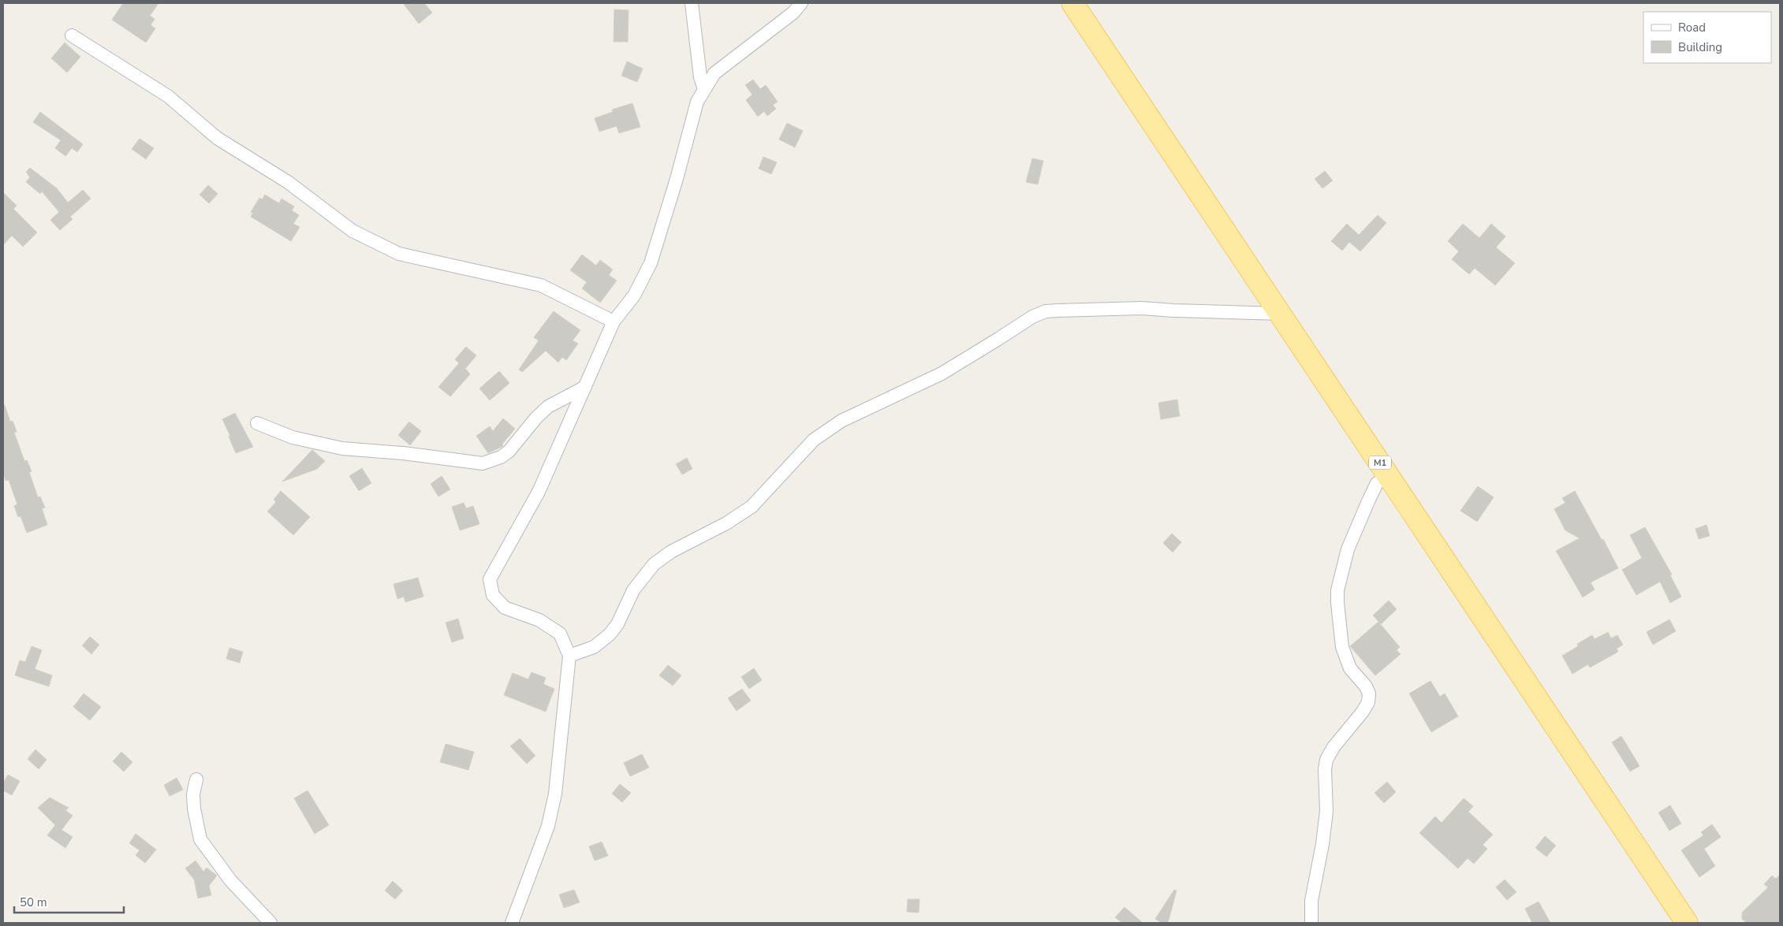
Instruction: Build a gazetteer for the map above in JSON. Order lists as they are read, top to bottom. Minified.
{"streets":{"highway":["M1"]},"legend":["Road","Building"],"scale_bar":"50 m"}
